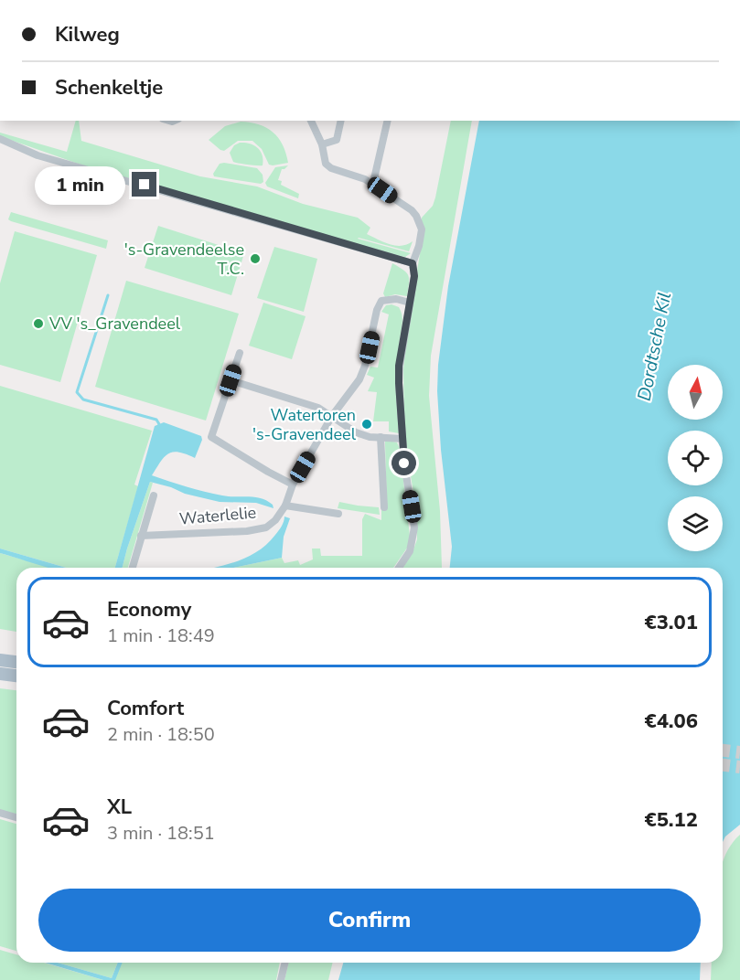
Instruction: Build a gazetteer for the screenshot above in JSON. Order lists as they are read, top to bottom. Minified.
{"streets":{"street":["Waterlelie"]},"water":["Dordtsche Kil"],"places":["'s-Gravendeelse T.C.","VV 's_Gravendeel","Watertoren 's-Gravendeel"],"north":"top","page":{"banner":["Kilweg","Schenkeltje"],"bubble":"1 min","list":[{"name":"Economy","note":"1 min · 18:49","value":"€3.01"},{"name":"Comfort","note":"2 min · 18:50","value":"€4.06"},{"name":"XL","note":"3 min · 18:51","value":"€5.12"}],"buttons":"Confirm"}}
